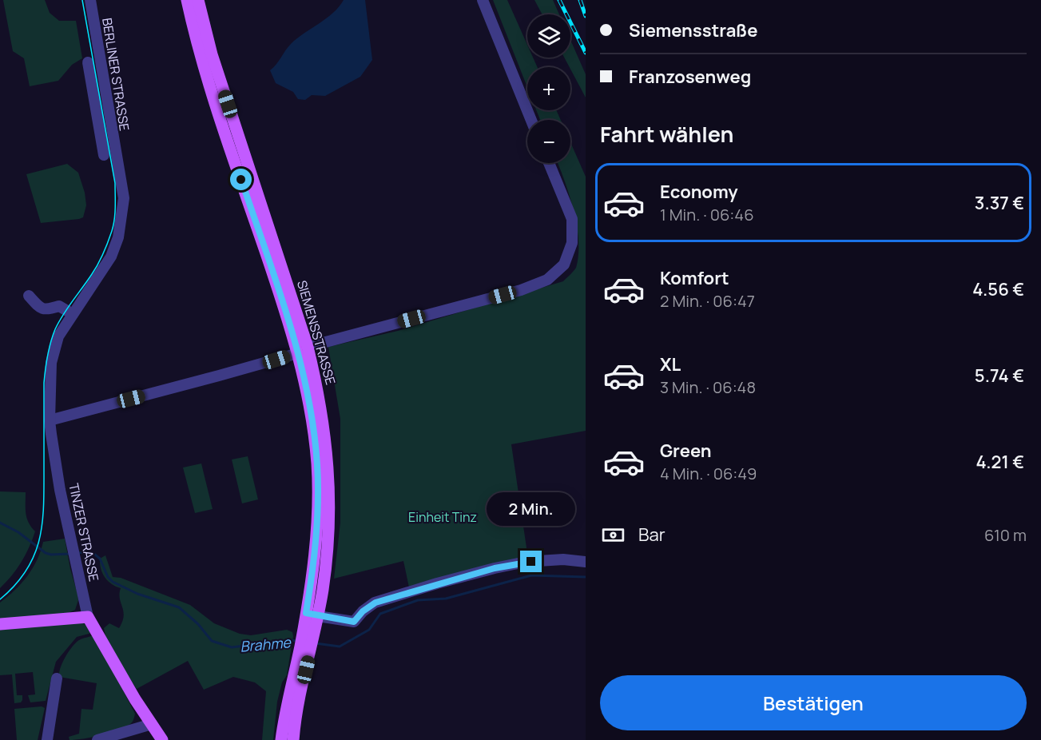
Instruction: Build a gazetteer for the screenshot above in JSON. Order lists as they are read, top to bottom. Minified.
{"streets":{"main road":["SIEMENSSTRASSE","TINZER STRASSE"],"street":["BERLINER STRASSE"]},"crossings":[["BERLINER STRASSE","TINZER STRASSE"]],"water":["Brahme"],"parks":["Einheit Tinz"],"page":{"banner":["Siemensstraße","Franzosenweg"],"map_buttons":["+","−"],"heading":"Fahrt wählen","list":[{"name":"Economy","note":"1 Min. · 06:46","value":"3.37 €"},{"name":"Komfort","note":"2 Min. · 06:47","value":"4.56 €"},{"name":"XL","note":"3 Min. · 06:48","value":"5.74 €"},{"name":"Green","note":"4 Min. · 06:49","value":"4.21 €"}],"bubble":"2 Min.","pay":["Bar","610 m"],"buttons":"Bestätigen"}}
